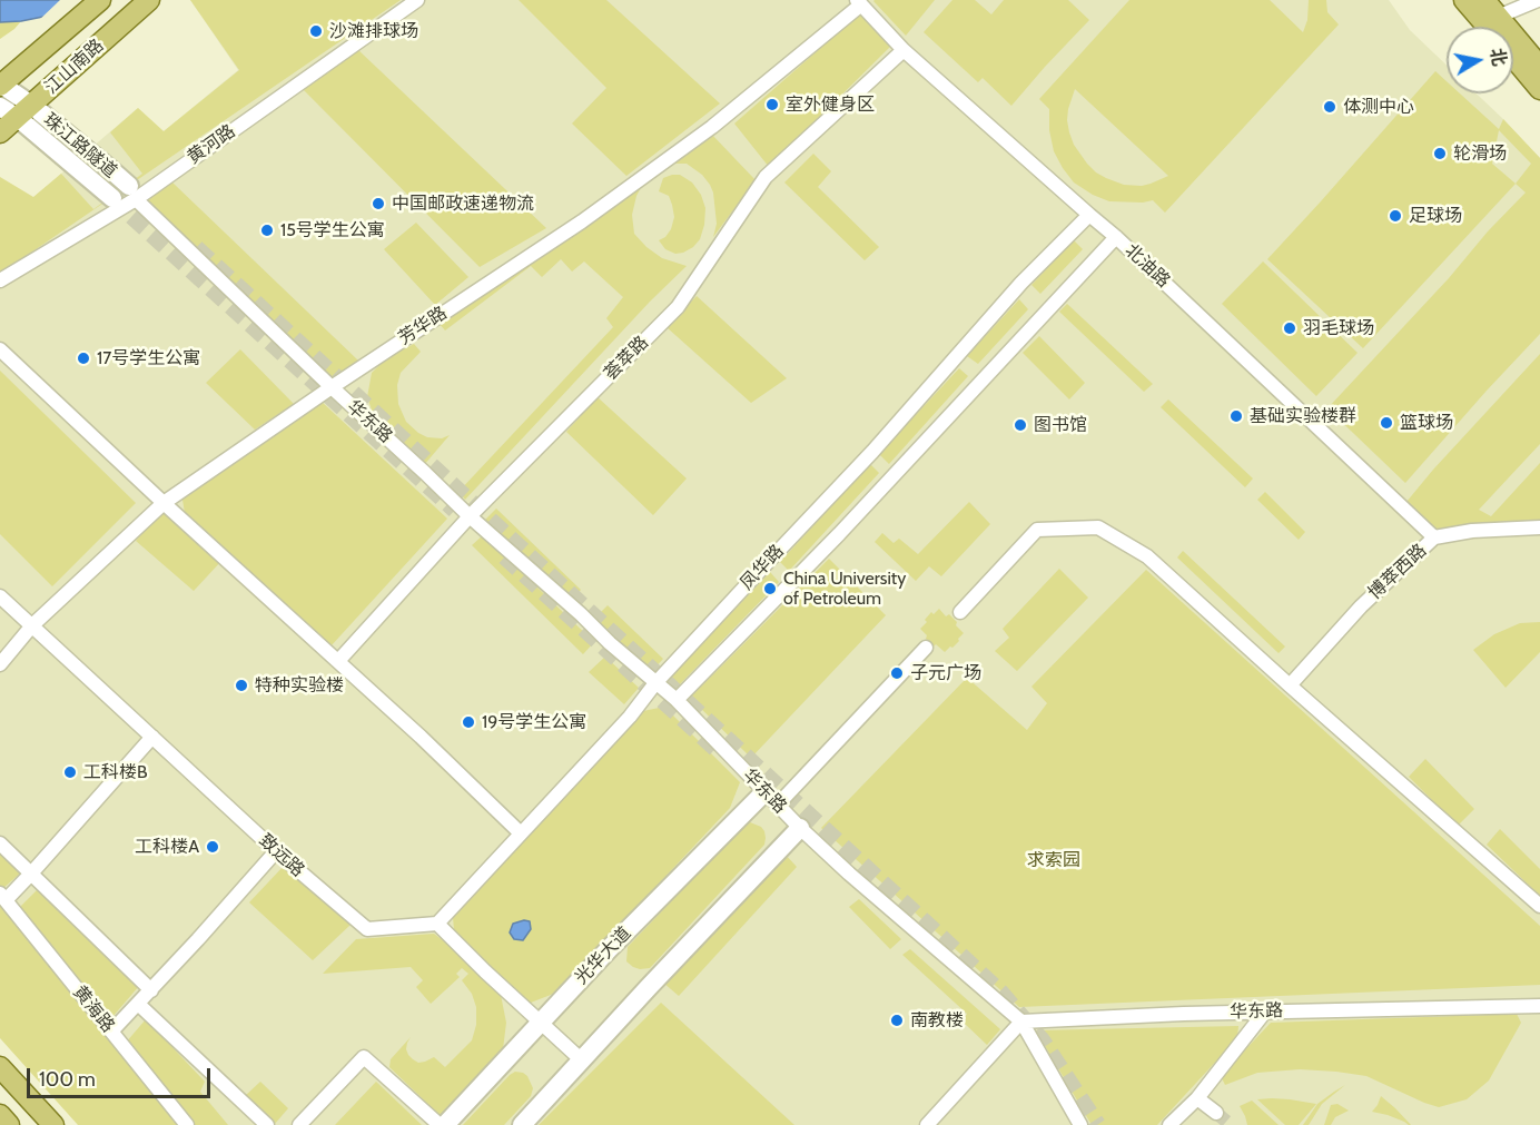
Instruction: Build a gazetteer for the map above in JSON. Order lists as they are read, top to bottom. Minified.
{"streets":{"main road":["江山南路"],"street":["黄河路","珠江路隧道","北油路","芳华路","荟萃路","华东路","凤华路","博萃西路","致远路","光华大道","黄海路"]},"crossings":[["江山南路","珠江路隧道"],["黄河路","珠江路隧道"],["黄河路","华东路"],["珠江路隧道","华东路"],["北油路","芳华路"],["北油路","荟萃路"],["北油路","凤华路"],["北油路","博萃西路"],["芳华路","华东路"],["芳华路","致远路"],["荟萃路","华东路"],["华东路","凤华路"],["华东路","光华大道"],["凤华路","致远路"]],"parks":["求索园"],"places":["沙滩排球场","室外健身区","体测中心","轮滑场","中国邮政速递物流","足球场","15号学生公寓","羽毛球场","17号学生公寓","基础实验楼群","篮球场","图书馆","China University of Petroleum","子元广场","特种实验楼","19号学生公寓","工科楼B","工科楼A","南教楼"],"scale_bar":"100 m","north":"right"}
